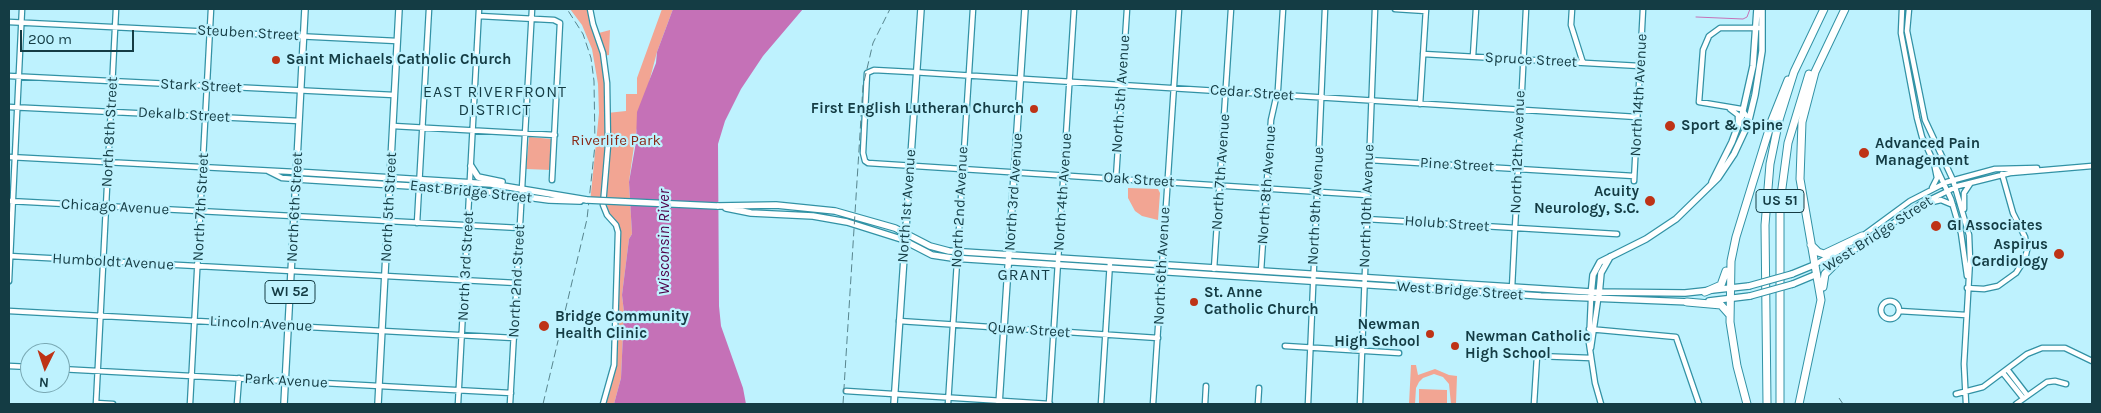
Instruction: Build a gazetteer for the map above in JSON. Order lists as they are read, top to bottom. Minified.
{"streets":{"highway":["US 51"],"main road":["East Bridge Street","North 3rd Avenue","North 1st Avenue","North 6th Street","North 5th Street","West Bridge Street","WI 52"],"street":["Steuben Street","Spruce Street","Stark Street","Cedar Street","North 5th Avenue","North 14th Avenue","Dekalb Street","North 8th Street","North 12th Avenue","Pine Street","North 7th Avenue","Oak Street","North 8th Avenue","North 4th Avenue","North 9th Avenue","North 10th Avenue","Chicago Avenue","North 7th Street","North 2nd Avenue","Holub Street","Humboldt Avenue","North 3rd Street","North 6th Avenue","North 2nd Street","Lincoln Avenue","Quaw Street","Park Avenue"]},"crossings":[["Steuben Street","North 8th Street"],["Steuben Street","North 7th Street"],["Steuben Street","North 6th Street"],["Steuben Street","North 5th Street"],["Spruce Street","North 14th Avenue"],["Spruce Street","North 12th Avenue"],["Stark Street","North 8th Street"],["Stark Street","North 7th Street"],["Stark Street","North 6th Street"],["Stark Street","North 5th Street"],["Cedar Street","North 5th Avenue"],["Cedar Street","North 14th Avenue"],["Cedar Street","North 12th Avenue"],["Cedar Street","North 7th Avenue"],["Cedar Street","Oak Street"],["Cedar Street","North 8th Avenue"],["Cedar Street","North 3rd Avenue"],["Cedar Street","North 4th Avenue"],["Cedar Street","North 1st Avenue"],["Cedar Street","North 9th Avenue"],["Cedar Street","North 10th Avenue"],["Cedar Street","North 2nd Avenue"],["Cedar Street","North 6th Avenue"],["North 5th Avenue","Oak Street"],["North 14th Avenue","Pine Street"],["Dekalb Street","North 8th Street"],["Dekalb Street","North 7th Street"],["Dekalb Street","North 6th Street"],["North 8th Street","East Bridge Street"],["North 8th Street","Chicago Avenue"],["North 8th Street","Humboldt Avenue"],["North 8th Street","Lincoln Avenue"],["North 8th Street","Park Avenue"],["North 12th Avenue","Pine Street"],["North 12th Avenue","Holub Street"],["North 12th Avenue","West Bridge Street"],["Pine Street","North 10th Avenue"],["North 7th Avenue","Oak Street"],["North 7th Avenue","West Bridge Street"],["Oak Street","North 8th Avenue"],["Oak Street","North 3rd Avenue"],["Oak Street","North 4th Avenue"],["Oak Street","North 1st Avenue"],["Oak Street","North 9th Avenue"],["Oak Street","North 10th Avenue"],["Oak Street","North 2nd Avenue"],["Oak Street","North 6th Avenue"],["North 8th Avenue","West Bridge Street"],["East Bridge Street","North 7th Street"],["East Bridge Street","North 6th Street"],["East Bridge Street","North 5th Street"],["East Bridge Street","West Bridge Street"],["East Bridge Street","North 3rd Street"],["East Bridge Street","North 2nd Street"],["North 3rd Avenue","West Bridge Street"],["North 3rd Avenue","Quaw Street"],["North 4th Avenue","West Bridge Street"],["North 4th Avenue","Quaw Street"],["North 1st Avenue","West Bridge Street"],["North 1st Avenue","Quaw Street"],["North 9th Avenue","West Bridge Street"],["North 10th Avenue","Holub Street"],["North 10th Avenue","West Bridge Street"],["Chicago Avenue","North 7th Street"],["Chicago Avenue","North 6th Street"],["Chicago Avenue","North 5th Street"],["Chicago Avenue","North 3rd Street"],["Chicago Avenue","North 2nd Street"],["North 7th Street","Humboldt Avenue"],["North 7th Street","Lincoln Avenue"],["North 7th Street","Park Avenue"],["North 6th Street","Humboldt Avenue"],["North 6th Street","Lincoln Avenue"],["North 6th Street","Park Avenue"],["North 5th Street","Humboldt Avenue"],["North 5th Street","Lincoln Avenue"],["North 5th Street","Park Avenue"],["North 2nd Avenue","West Bridge Street"],["North 2nd Avenue","Quaw Street"],["West Bridge Street","North 6th Avenue"],["Humboldt Avenue","North 3rd Street"],["Humboldt Avenue","North 2nd Street"],["North 3rd Street","Lincoln Avenue"],["North 3rd Street","Park Avenue"],["North 6th Avenue","Quaw Street"],["North 2nd Street","Lincoln Avenue"],["North 2nd Street","Park Avenue"]],"districts":["EAST RIVERFRONT DISTRICT","GRANT"],"water":["Wisconsin River"],"parks":["Riverlife Park"],"places":["Saint Michaels Catholic Church","First English Lutheran Church","Sport & Spine","Advanced Pain Management","Acuity Neurology, S.C.","GI Associates","Aspirus Cardiology","St. Anne Catholic Church","Bridge Community Health Clinic","Newman High School","Newman Catholic High School"],"scale_bar":"200 m","north":"bottom"}
